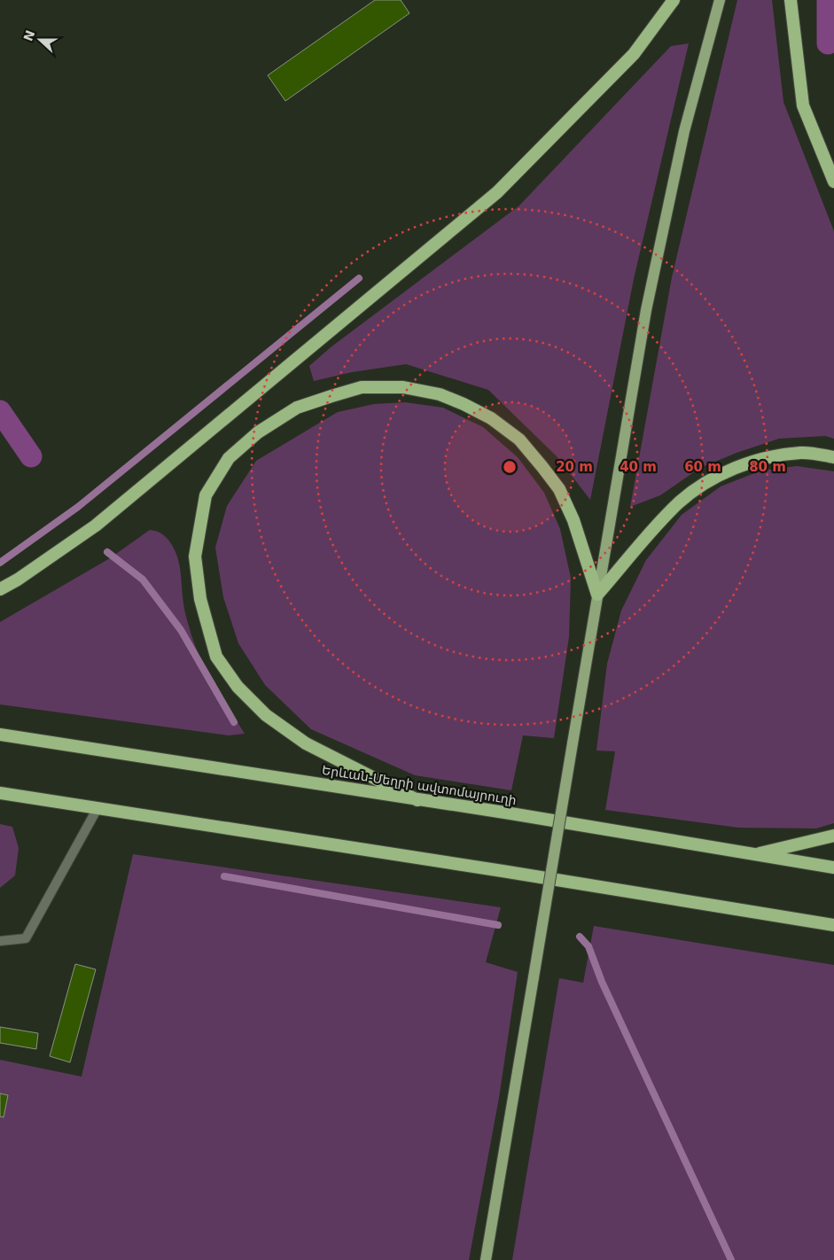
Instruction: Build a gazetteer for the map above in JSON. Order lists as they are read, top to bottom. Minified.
{"streets":{"highway":["Երևան-Մեղրի ավտոմայրուղի"]},"north":"left","rings":["20 m","40 m","60 m","80 m"]}
